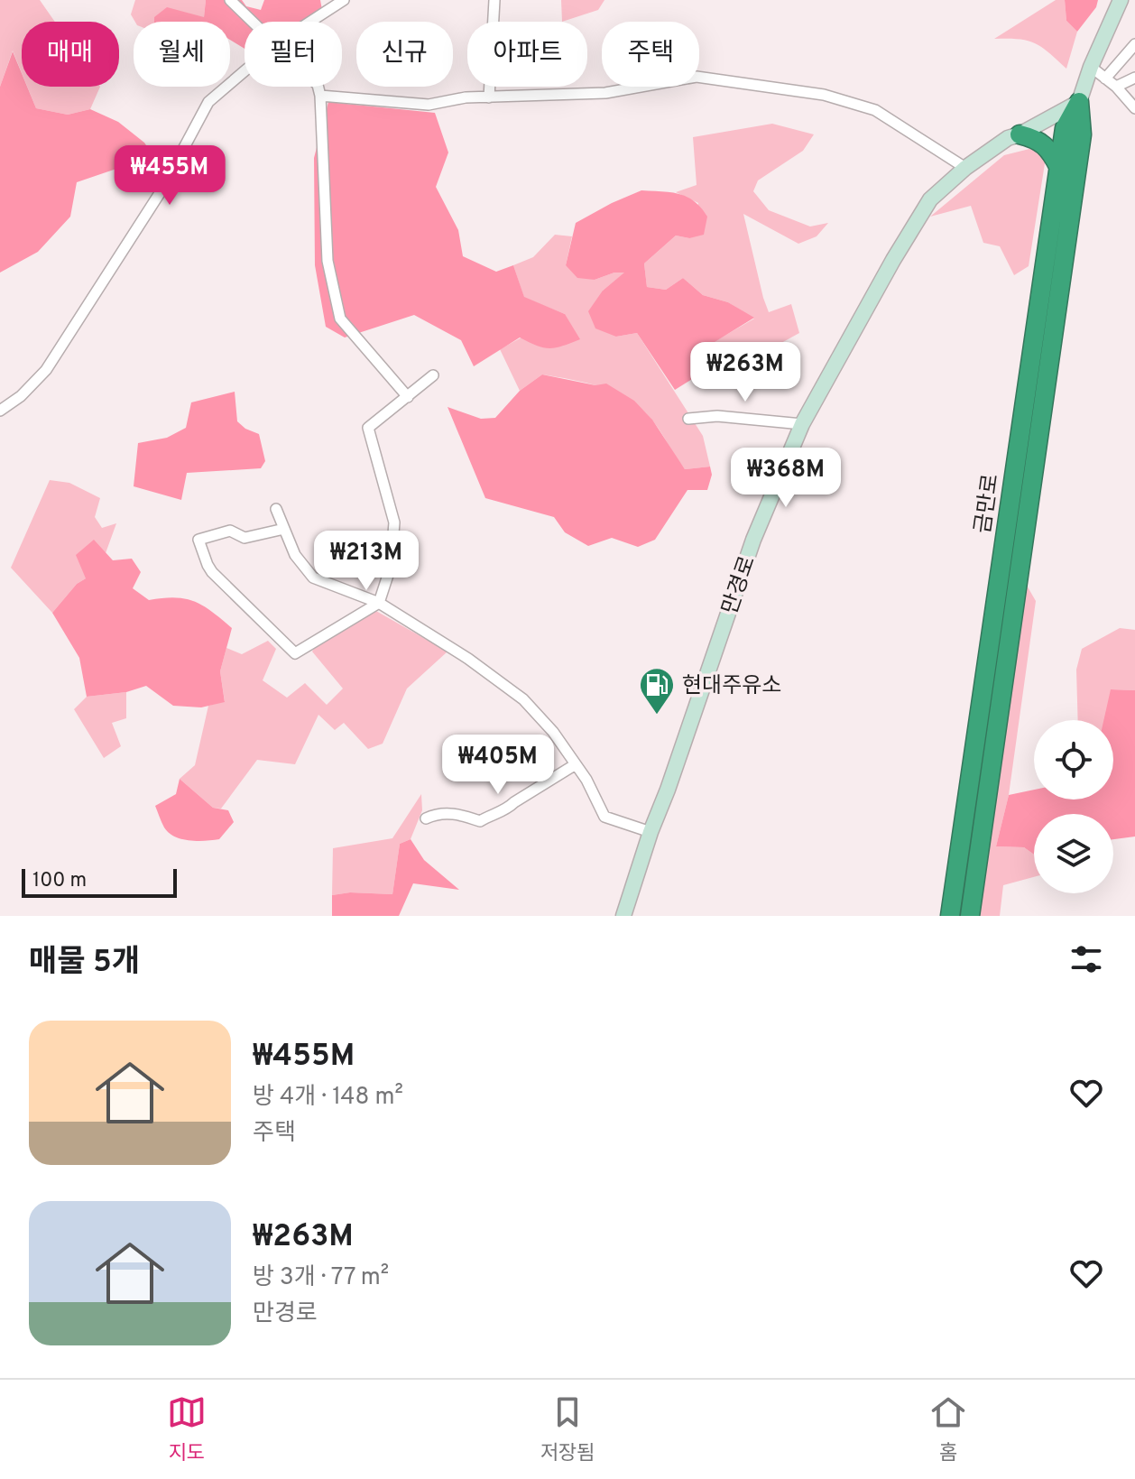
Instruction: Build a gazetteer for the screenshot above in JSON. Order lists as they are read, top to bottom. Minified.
{"streets":{"highway":["금만로"],"street":["만경로"]},"crossings":[["금만로","만경로"]],"places":{"fuel station":["현대주유소"]},"scale_bar":"100 m","page":{"chip":["매매","월세","필터","신규","아파트","주택"],"price":["₩455M","₩263M","₩368M","₩213M","₩405M"],"scale":"100 m","heading":"매물 5개","list":[{"name":"₩455M","note":"방 4개 · 148 m² · 주택"},{"name":"₩263M","note":"방 3개 · 77 m² · 만경로"}],"tabs":["지도","저장됨","홈"]}}
